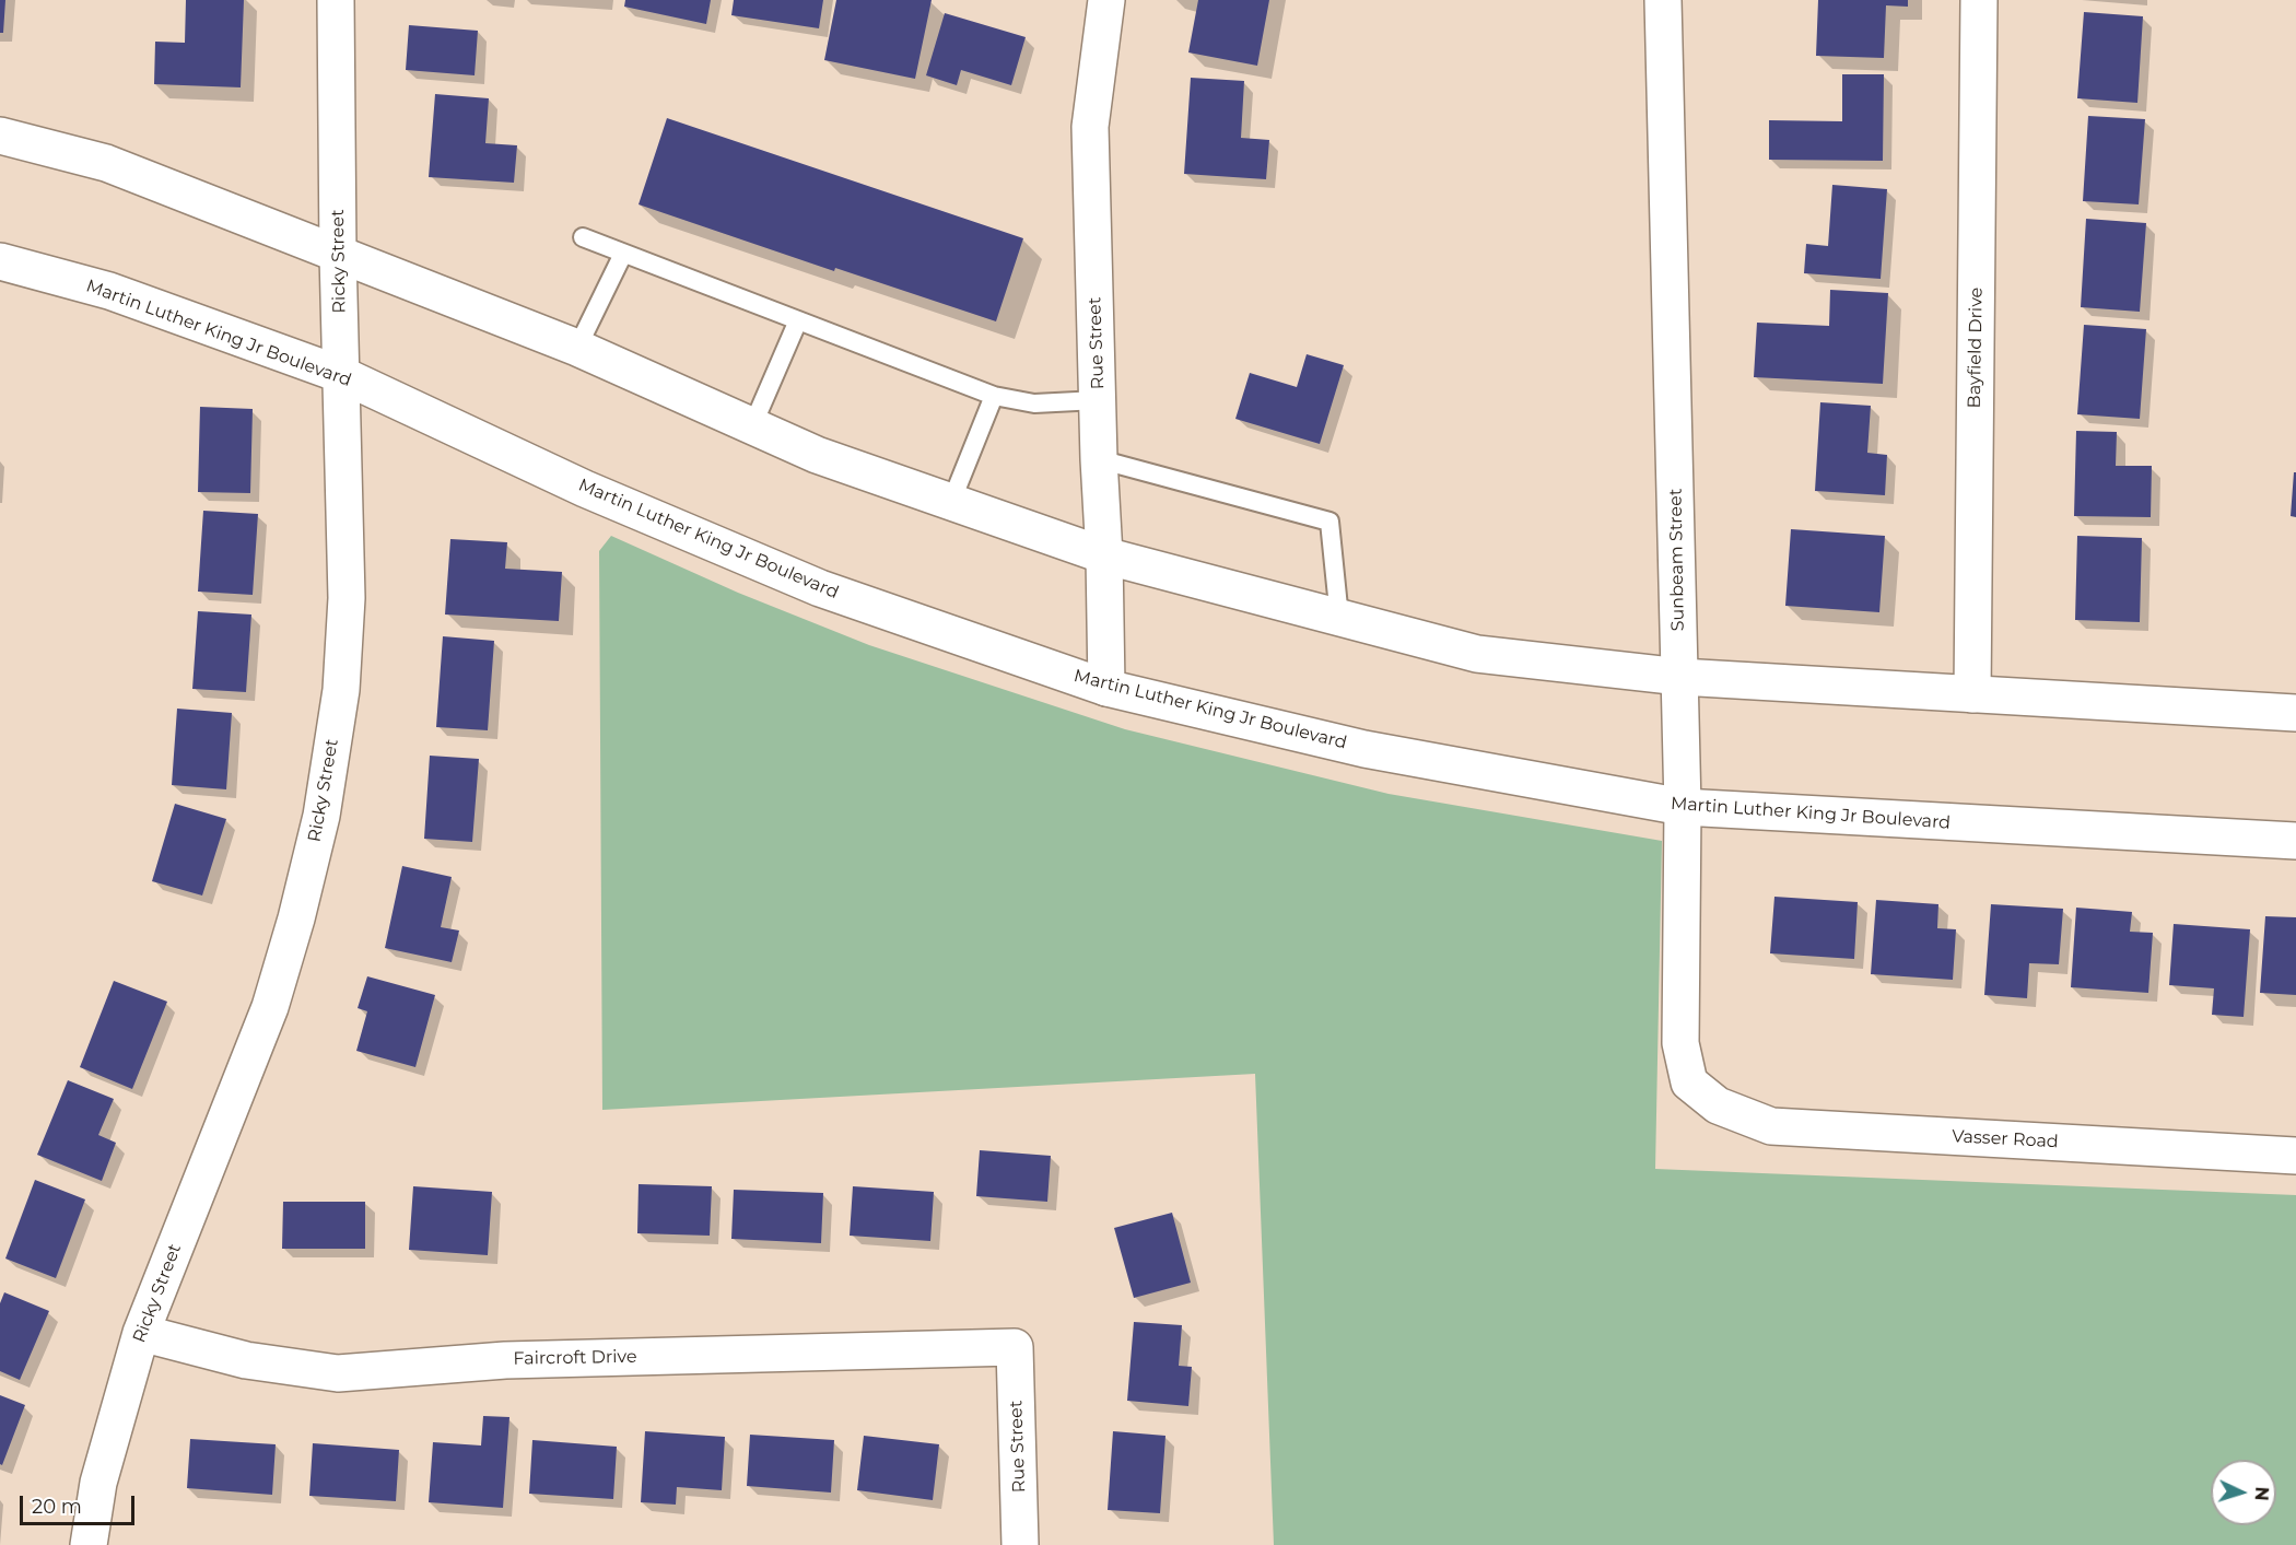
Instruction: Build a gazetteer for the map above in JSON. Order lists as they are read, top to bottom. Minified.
{"streets":{"street":["Ricky Street","Martin Luther King Jr Boulevard","Rue Street","Bayfield Drive","Sunbeam Street","Vasser Road","Faircroft Drive"]},"crossings":[["Ricky Street","Martin Luther King Jr Boulevard"],["Ricky Street","Faircroft Drive"],["Martin Luther King Jr Boulevard","Rue Street"],["Martin Luther King Jr Boulevard","Sunbeam Street"],["Rue Street","Faircroft Drive"],["Sunbeam Street","Vasser Road"]],"scale_bar":"20 m","north":"right"}
